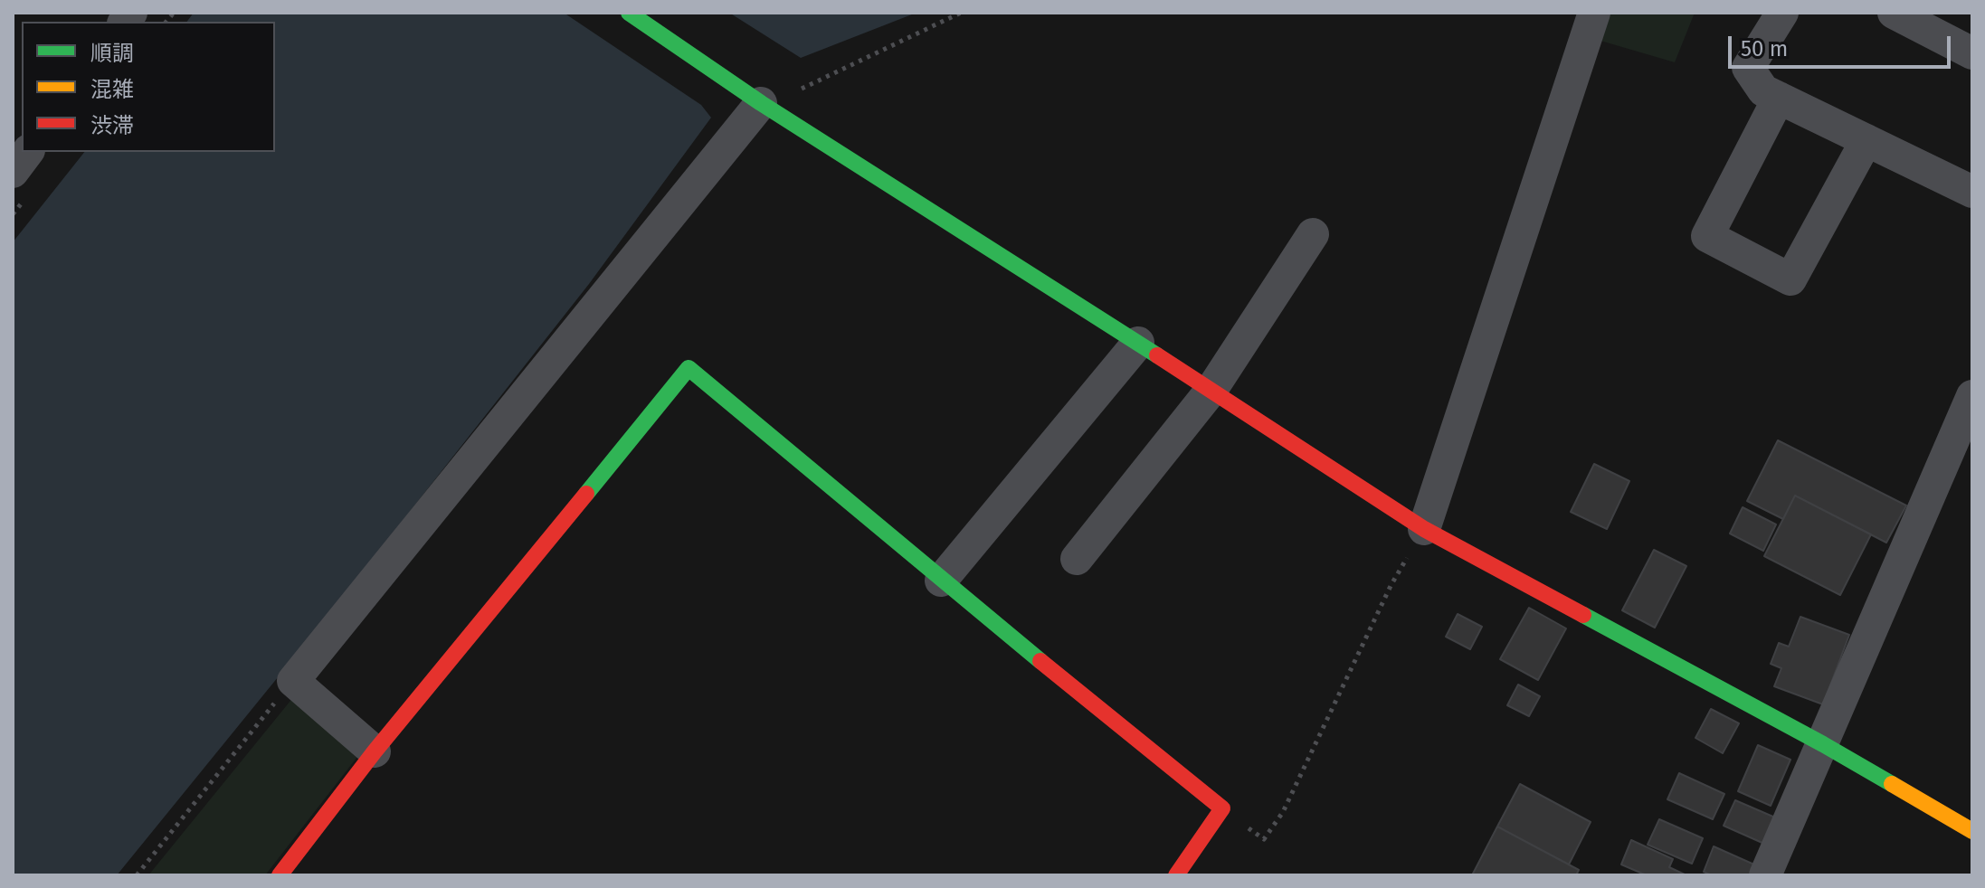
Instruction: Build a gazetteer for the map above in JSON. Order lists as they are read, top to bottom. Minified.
{"legend":["順調","混雑","渋滞"],"scale_bar":"50 m"}
